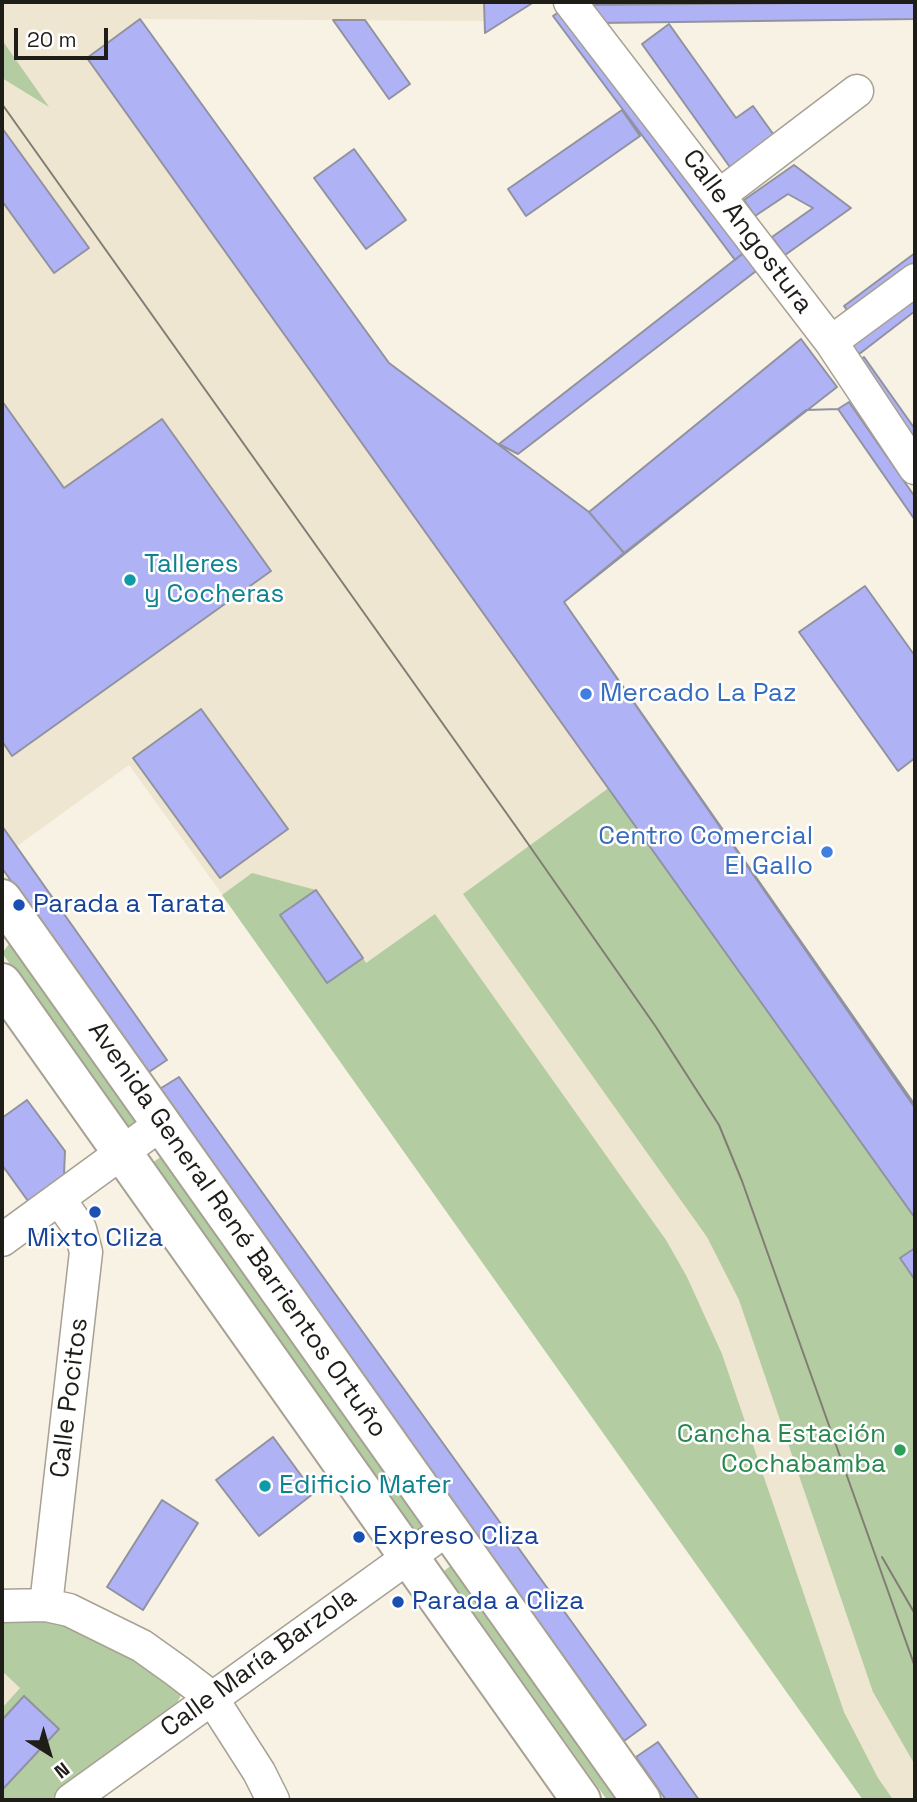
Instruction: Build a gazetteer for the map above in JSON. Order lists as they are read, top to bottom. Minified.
{"streets":{"main road":["Avenida General René Barrientos Ortuño"],"street":["Calle Angostura","Calle Pocitos","Calle María Barzola"]},"crossings":[["Avenida General René Barrientos Ortuño","Calle María Barzola"]],"places":["Talleres y Cocheras","Mercado La Paz","Centro Comercial El Gallo","Parada a Tarata","Mixto Cliza","Cancha Estación Cochabamba","Edificio Mafer","Expreso Cliza","Parada a Cliza"],"scale_bar":"20 m","north":"bottom right"}
